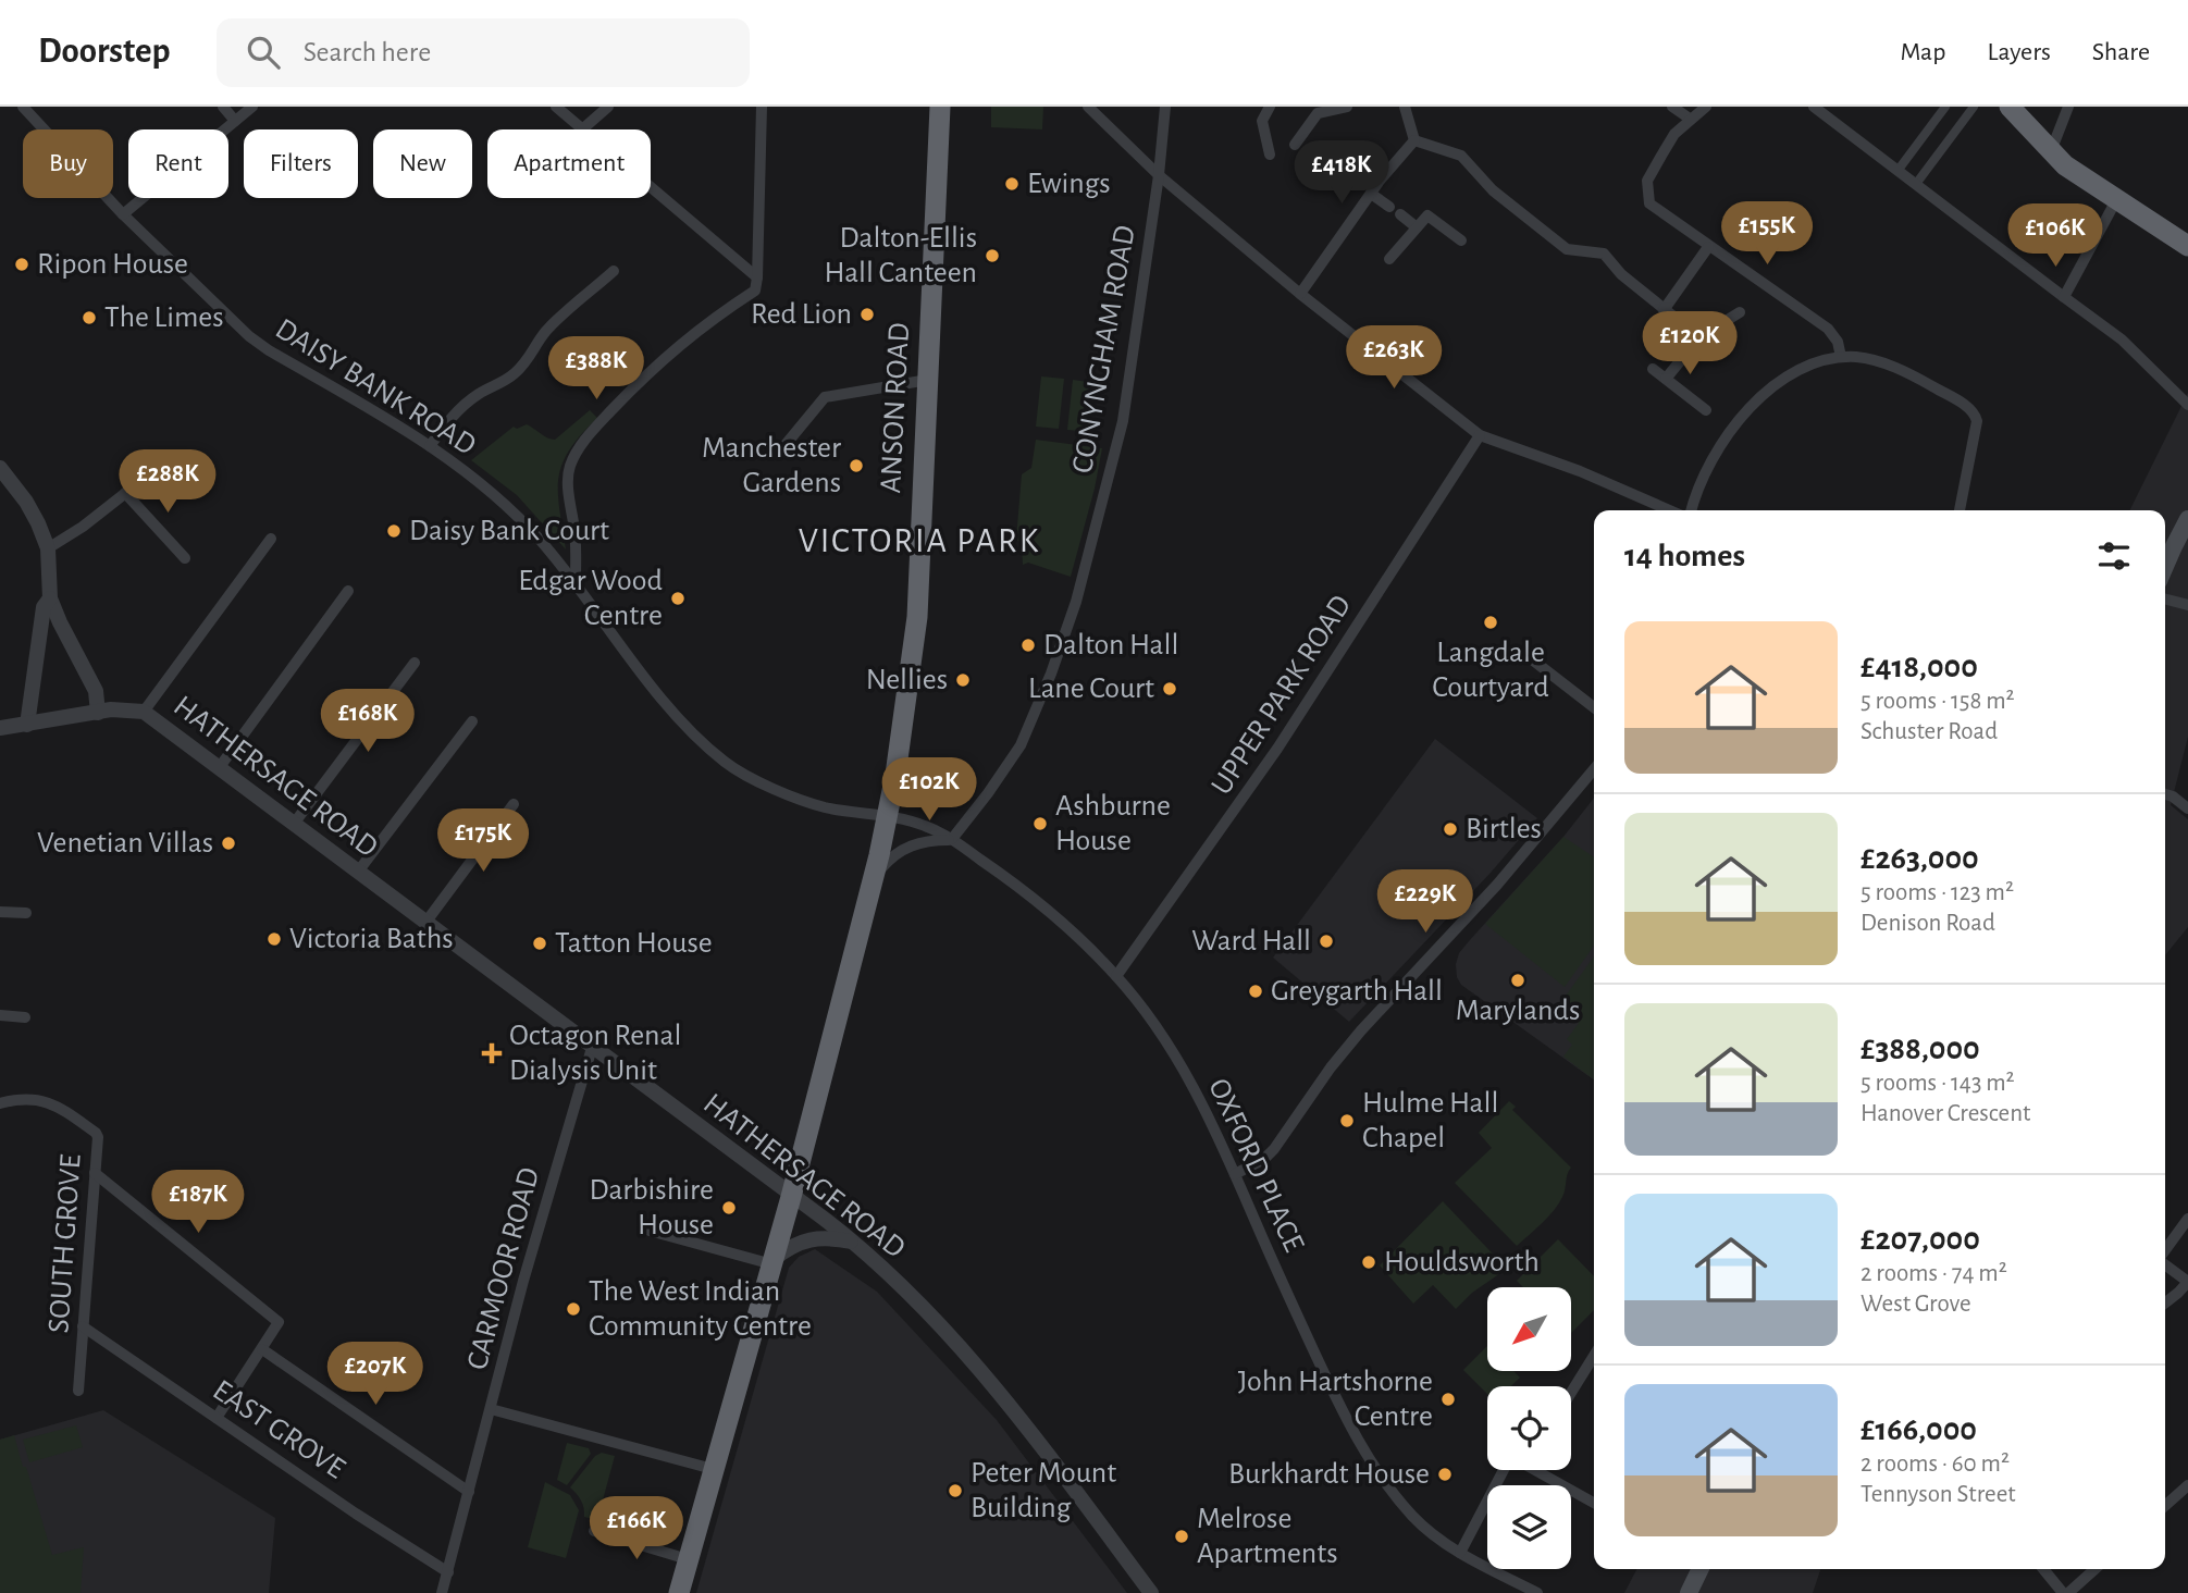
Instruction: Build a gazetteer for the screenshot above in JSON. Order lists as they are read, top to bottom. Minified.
{"streets":{"highway":["ANSON ROAD"],"street":["CONYNGHAM ROAD","DAISY BANK ROAD","UPPER PARK ROAD","HATHERSAGE ROAD","OXFORD PLACE","SOUTH GROVE","CARMOOR ROAD","EAST GROVE"]},"crossings":[["CONYNGHAM ROAD","OXFORD PLACE"],["DAISY BANK ROAD","ANSON ROAD"],["DAISY BANK ROAD","OXFORD PLACE"],["ANSON ROAD","HATHERSAGE ROAD"],["ANSON ROAD","OXFORD PLACE"],["UPPER PARK ROAD","OXFORD PLACE"],["HATHERSAGE ROAD","CARMOOR ROAD"],["SOUTH GROVE","EAST GROVE"],["CARMOOR ROAD","EAST GROVE"]],"districts":["VICTORIA PARK"],"places":{"other":["Ewings","Dalton-Ellis Hall Canteen","Ripon House","Red Lion","The Limes","Manchester Gardens","Daisy Bank Court","Edgar Wood Centre","Langdale Courtyard","Dalton Hall","Nellies","Lane Court","Ashburne House","Birtles","Venetian Villas","Victoria Baths","Ward Hall","Tatton House","Marylands","Greygarth Hall","Hulme Hall Chapel","Darbishire House","Houldsworth","The West Indian Community Centre","John Hartshorne Centre","Burkhardt House","Peter Mount Building","Melrose Apartments"],"health":["Octagon Renal Dialysis Unit"]},"north":"bottom left","page":{"header":"Doorstep","search":"Search here","nav":["Map","Layers","Share"],"chip":["Buy","Rent","Filters","New","Apartment"],"price":["£418K","£155K","£106K","£120K","£263K","£388K","£288K","£168K","£102K","£175K","£229K","£187K","£207K","£166K"],"heading":"14 homes","list":[{"name":"£418,000","note":"5 rooms · 158 m² · Schuster Road"},{"name":"£263,000","note":"5 rooms · 123 m² · Denison Road"},{"name":"£388,000","note":"5 rooms · 143 m² · Hanover Crescent"},{"name":"£207,000","note":"2 rooms · 74 m² · West Grove"},{"name":"£166,000","note":"2 rooms · 60 m² · Tennyson Street"}]}}
